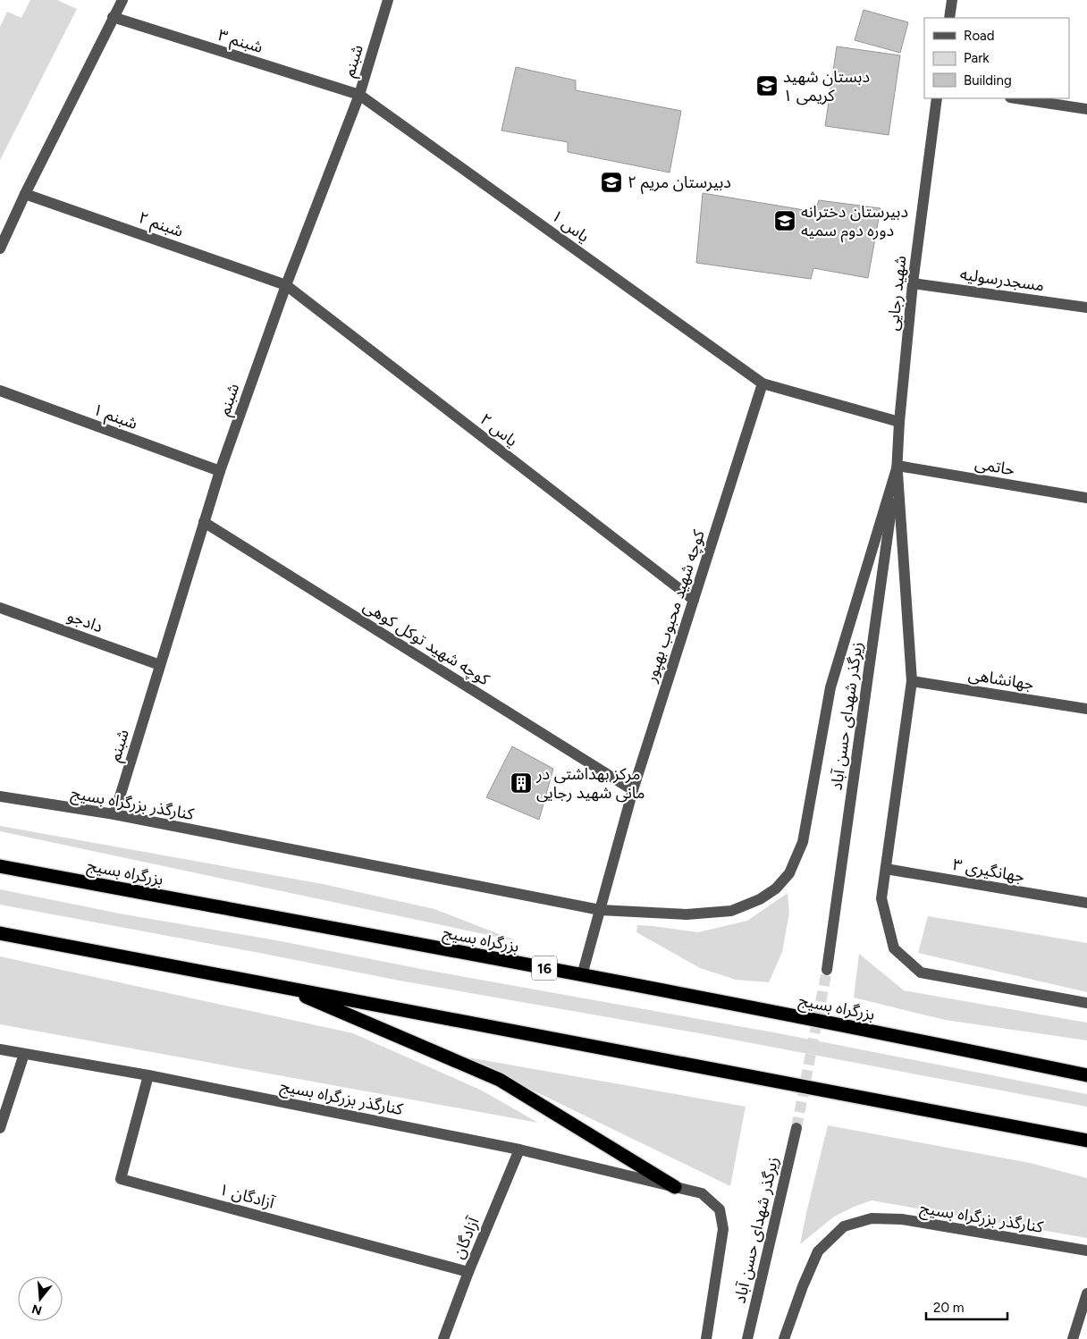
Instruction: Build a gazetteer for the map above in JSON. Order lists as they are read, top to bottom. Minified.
{"streets":{"highway":["بزرگراه بسیج","16"],"street":["شبنم ۳","شبنم","شبنم ۲","یاس ۱","مسجدرسولیه","شهید رجایی","شبنم ۱","یاس ۲","حاتمی","کوچه شهید محبوب بهپور","دادجو","کوچه شهید توکل کوهی","جهانشاهی","زیرگذر شهدای حسن آباد","کنارگذر بزرگراه بسیج","جهانگیری ۳","آزادگان ۱","آزادگان"]},"crossings":[["شبنم ۳","شبنم"],["شبنم ۳","یاس ۱"],["شبنم","شبنم ۲"],["شبنم","یاس ۱"],["شبنم","شبنم ۱"],["شبنم","یاس ۲"],["شبنم","دادجو"],["شبنم","کوچه شهید توکل کوهی"],["شبنم","کنارگذر بزرگراه بسیج"],["شبنم ۲","یاس ۲"],["یاس ۱","کوچه شهید محبوب بهپور"],["مسجدرسولیه","شهید رجایی"],["شهید رجایی","حاتمی"],["شهید رجایی","زیرگذر شهدای حسن آباد"],["شهید رجایی","کنارگذر بزرگراه بسیج"],["یاس ۲","کوچه شهید محبوب بهپور"],["حاتمی","زیرگذر شهدای حسن آباد"],["حاتمی","کنارگذر بزرگراه بسیج"],["کوچه شهید محبوب بهپور","کوچه شهید توکل کوهی"],["کوچه شهید محبوب بهپور","کنارگذر بزرگراه بسیج"],["کوچه شهید محبوب بهپور","بزرگراه بسیج"],["زیرگذر شهدای حسن آباد","کنارگذر بزرگراه بسیج"],["کنارگذر بزرگراه بسیج","آزادگان ۱"],["کنارگذر بزرگراه بسیج","آزادگان"],["آزادگان ۱","آزادگان"]],"places":{"school or university":["دبستان شهید کریمی ۱","دبیرستان مریم ۲","دبیرستان دخترانه دوره دوم سمیه"],"building":["مرکز بهداشتی در مانی شهید رجایی"]},"legend":["Road","Park","Building"],"scale_bar":"20 m","north":"bottom"}
